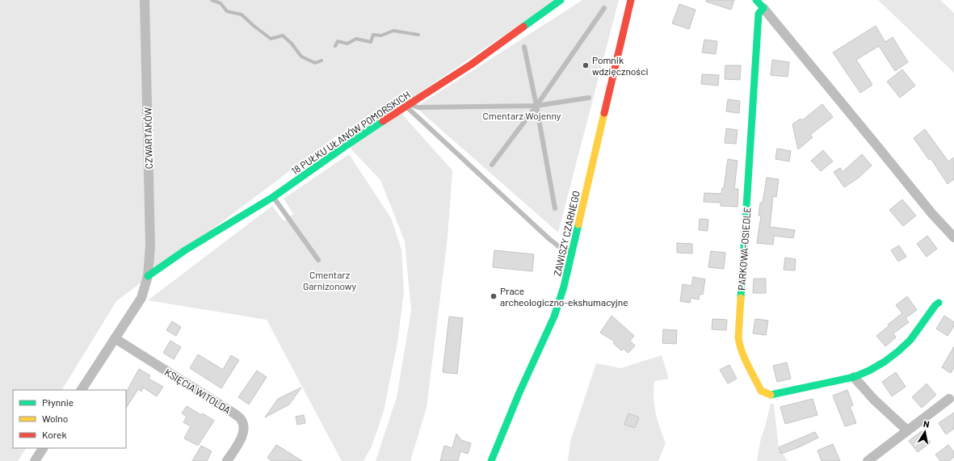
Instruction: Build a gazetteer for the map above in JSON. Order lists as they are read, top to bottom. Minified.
{"streets":{"street":["18 PUŁKU UŁANÓW POMORSKICH","CZWARTAKÓW","ZAWISZY CZARNEGO","PARKOWA-OSIEDLE","KSIĘCIA WITOLDA"]},"crossings":[["18 PUŁKU UŁANÓW POMORSKICH","CZWARTAKÓW"],["CZWARTAKÓW","KSIĘCIA WITOLDA"]],"parks":["Cmentarz Wojenny","Cmentarz Garnizonowy"],"places":["Pomnik wdzięczności","Prace archeologiczno-ekshumacyjne"],"legend":["Płynnie","Wolno","Korek"],"north":"top"}
